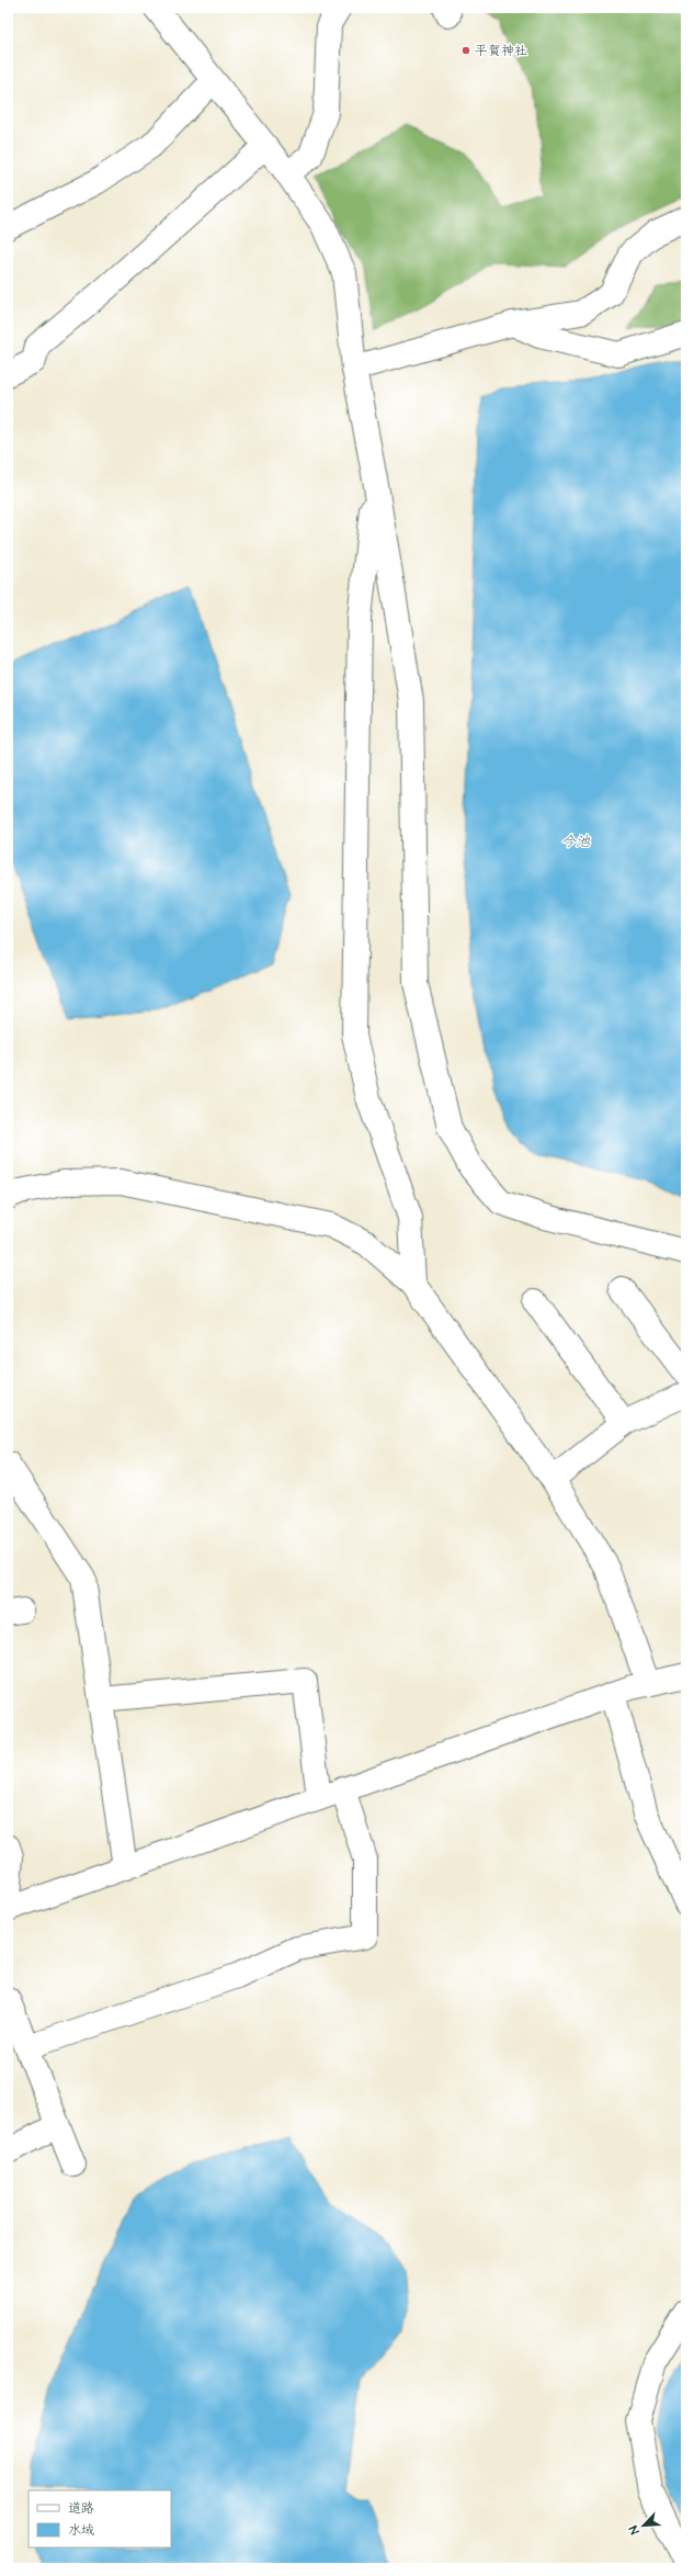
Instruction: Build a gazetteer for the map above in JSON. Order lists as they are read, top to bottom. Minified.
{"water":["今池"],"places":["平賀神社"],"legend":["道路","水域"],"north":"bottom left"}
